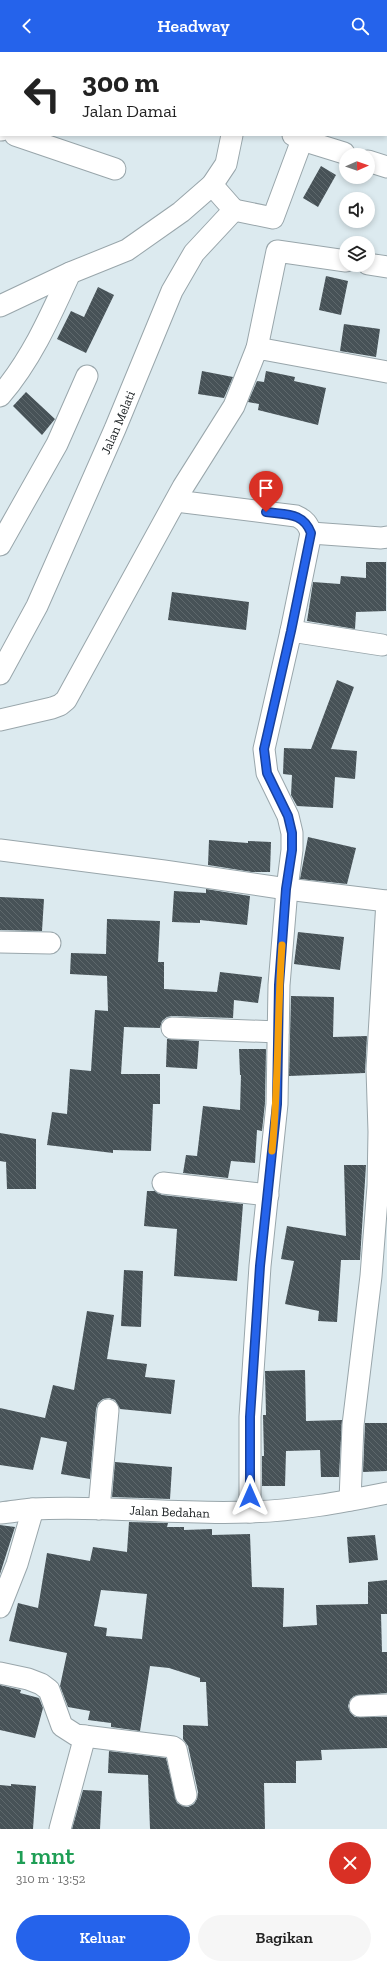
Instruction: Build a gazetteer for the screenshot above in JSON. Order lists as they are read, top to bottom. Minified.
{"streets":{"street":["Jalan Melati","Jalan Bedahan"]},"north":"right","page":{"header":"Headway","turn":["300 m","Jalan Damai"],"heading":["1 mnt","310 m · 13:52"],"buttons":["Keluar","Bagikan"]}}
